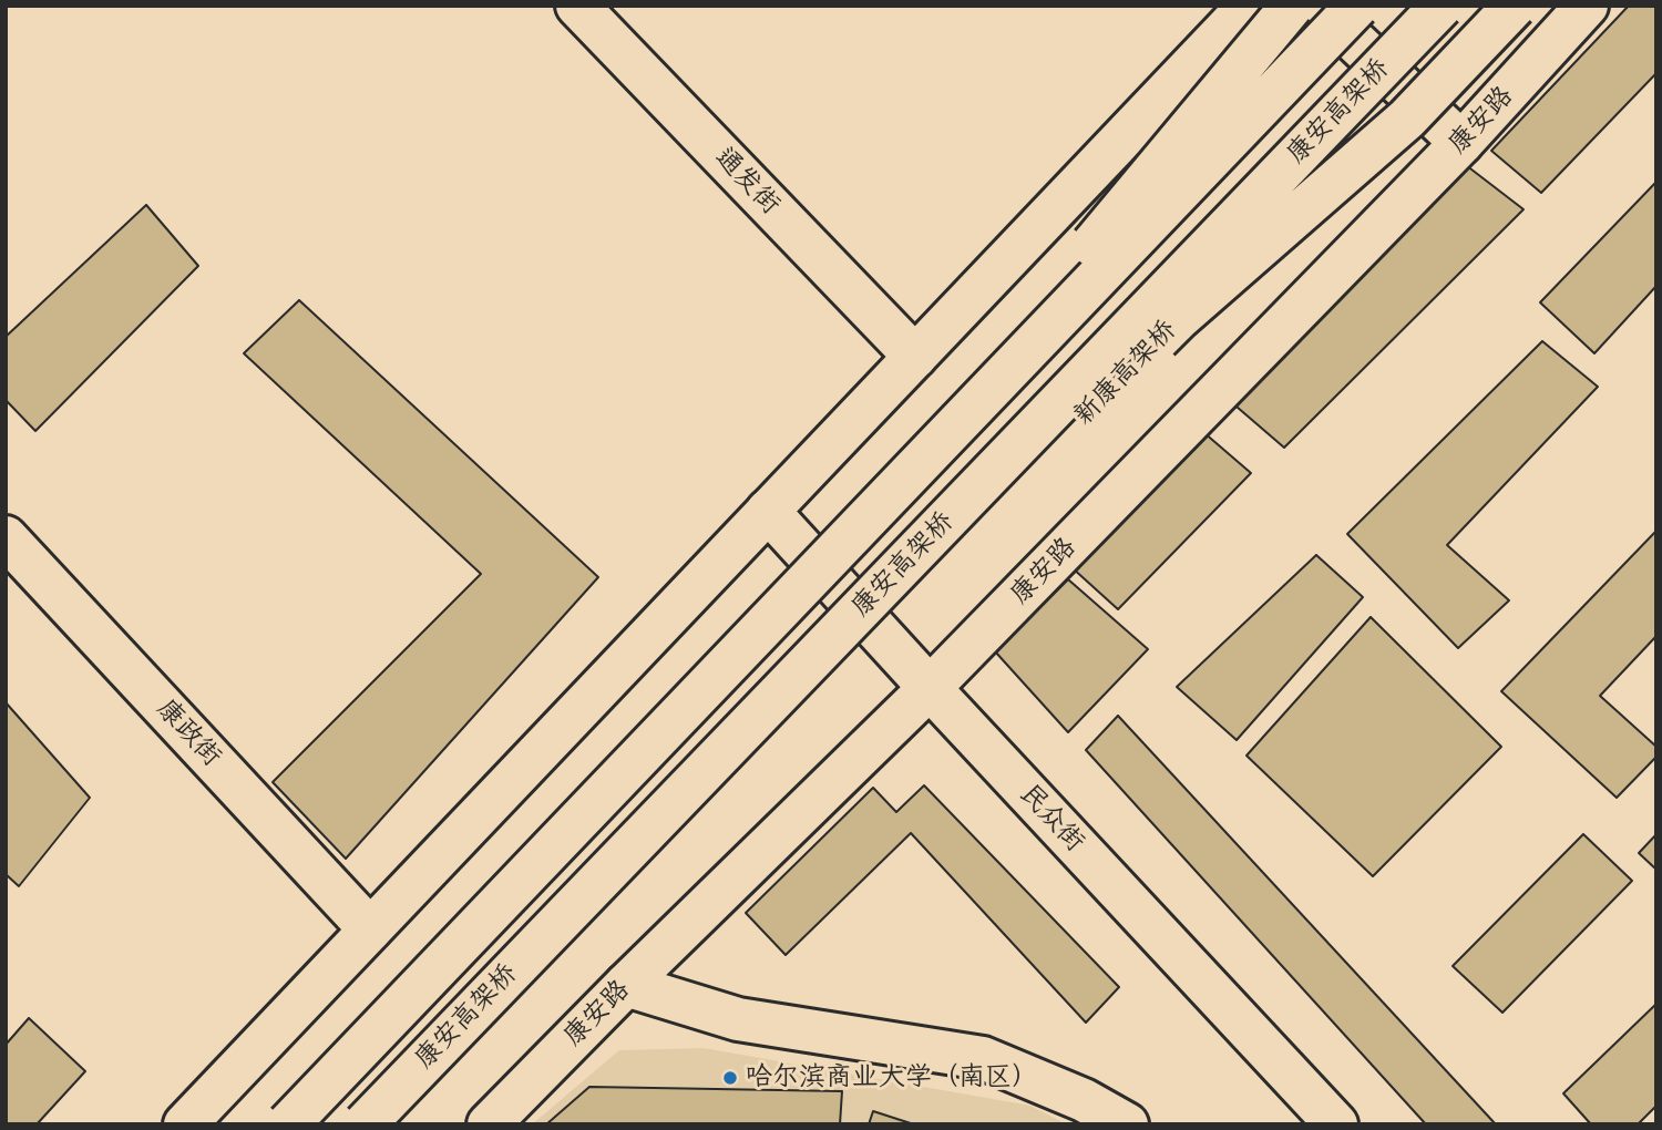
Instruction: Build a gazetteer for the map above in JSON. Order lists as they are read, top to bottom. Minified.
{"streets":{"main road":["康安高架桥","康安路","通发街","新康高架桥","康政街","民众街"]},"crossings":[["康安高架桥","新康高架桥"],["康安路","民众街"]],"places":["哈尔滨商业大学（南区）"]}
